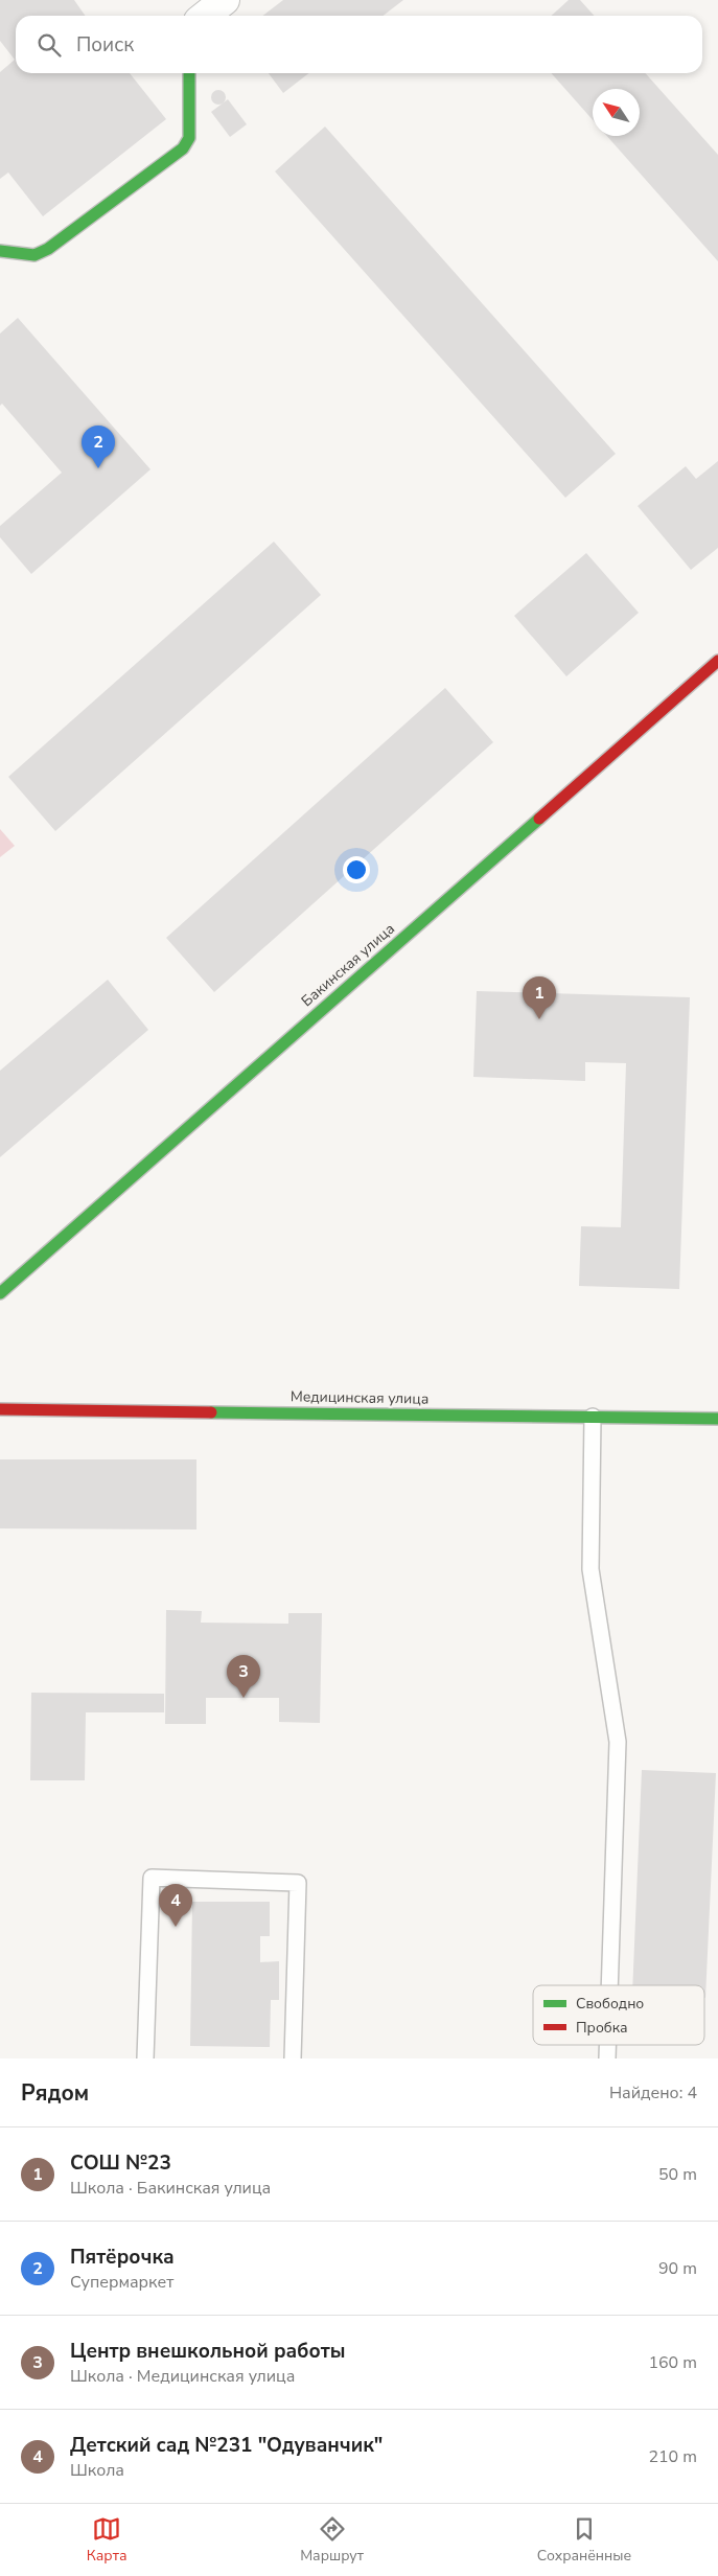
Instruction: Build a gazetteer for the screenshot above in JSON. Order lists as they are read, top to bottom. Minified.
{"streets":{"street":["Бакинская улица","Медицинская улица"]},"legend":["Свободно","Пробка"],"north":"top left","page":{"search":"Поиск","pins":["2","1","3","4"],"heading":["Рядом","Найдено: 4"],"list":[{"mark":"1","name":"СОШ №23","note":"Школа · Бакинская улица","value":"50 m"},{"mark":"2","name":"Пятёрочка","note":"Супермаркет","value":"90 m"},{"mark":"3","name":"Центр внешкольной работы","note":"Школа · Медицинская улица","value":"160 m"},{"mark":"4","name":"Детский сад №231 \"Одуванчик\"","note":"Школа","value":"210 m"}],"nav":["Карта","Маршрут","Сохранённые"]}}
